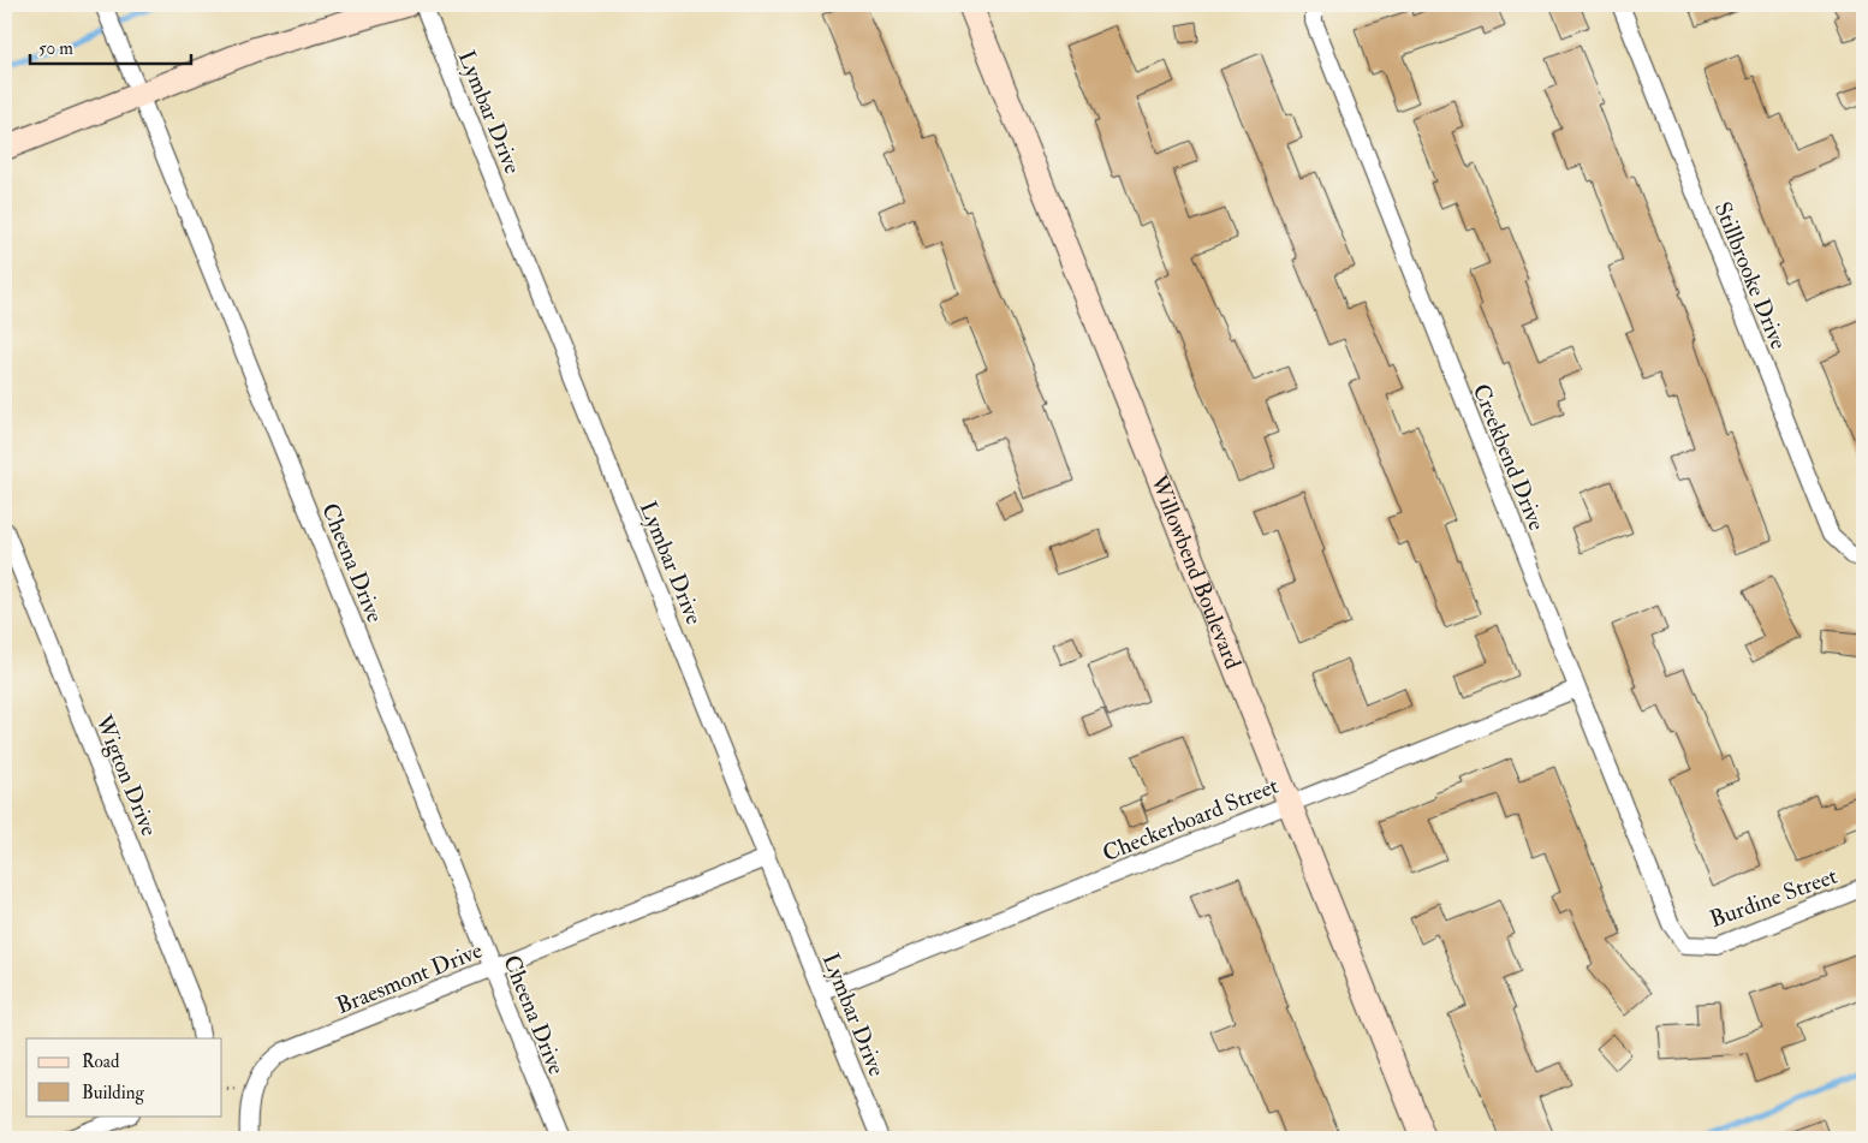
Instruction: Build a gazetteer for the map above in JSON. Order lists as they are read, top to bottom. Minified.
{"streets":{"main road":["Willowbend Boulevard"],"street":["Lymbar Drive","Stillbrooke Drive","Creekbend Drive","Cheena Drive","Wigton Drive","Checkerboard Street","Burdine Street","Braesmont Drive"]},"crossings":[["Lymbar Drive","Checkerboard Street"],["Lymbar Drive","Braesmont Drive"],["Creekbend Drive","Checkerboard Street"],["Creekbend Drive","Burdine Street"],["Cheena Drive","Braesmont Drive"],["Willowbend Boulevard","Checkerboard Street"]],"legend":["Road","Building"],"scale_bar":"50 m"}
